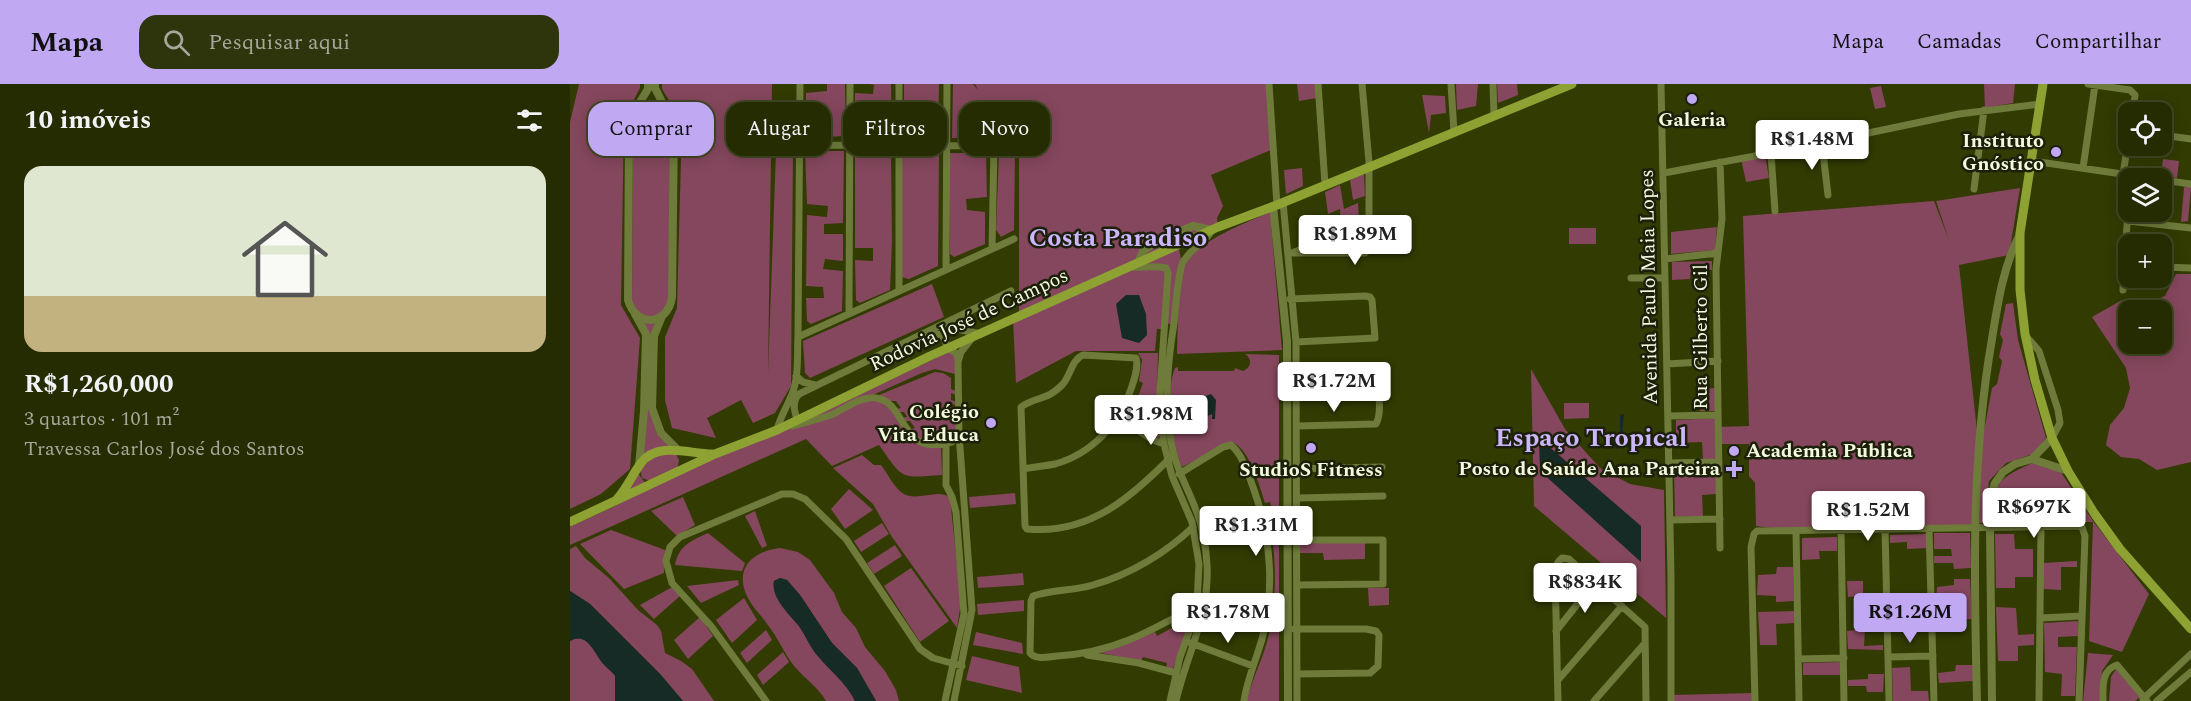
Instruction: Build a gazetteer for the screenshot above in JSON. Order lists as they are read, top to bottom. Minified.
{"streets":{"main road":["Rodovia José de Campos"],"street":["Avenida Paulo Maia Lopes","Rua Gilberto Gil"]},"districts":["Costa Paradiso","Espaço Tropical"],"places":{"other":["Galeria","Instituto Gnóstico","Colégio Vita Educa","StudioS Fitness","Academia Pública"],"health":["Posto de Saúde Ana Parteira"]},"page":{"header":"Mapa","search":"Pesquisar aqui","nav":["Mapa","Camadas","Compartilhar"],"heading":"10 imóveis","map_buttons":["+","−"],"chip":["Comprar","Alugar","Filtros","Novo"],"price":["R$1.48M","R$1.89M","R$1.72M","R$1.98M","R$697K","R$1.52M","R$1.31M","R$834K","R$1.78M","R$1.26M"],"list":[{"name":"R$1,260,000","note":"3 quartos · 101 m² · Travessa Carlos José dos Santos"}]}}
